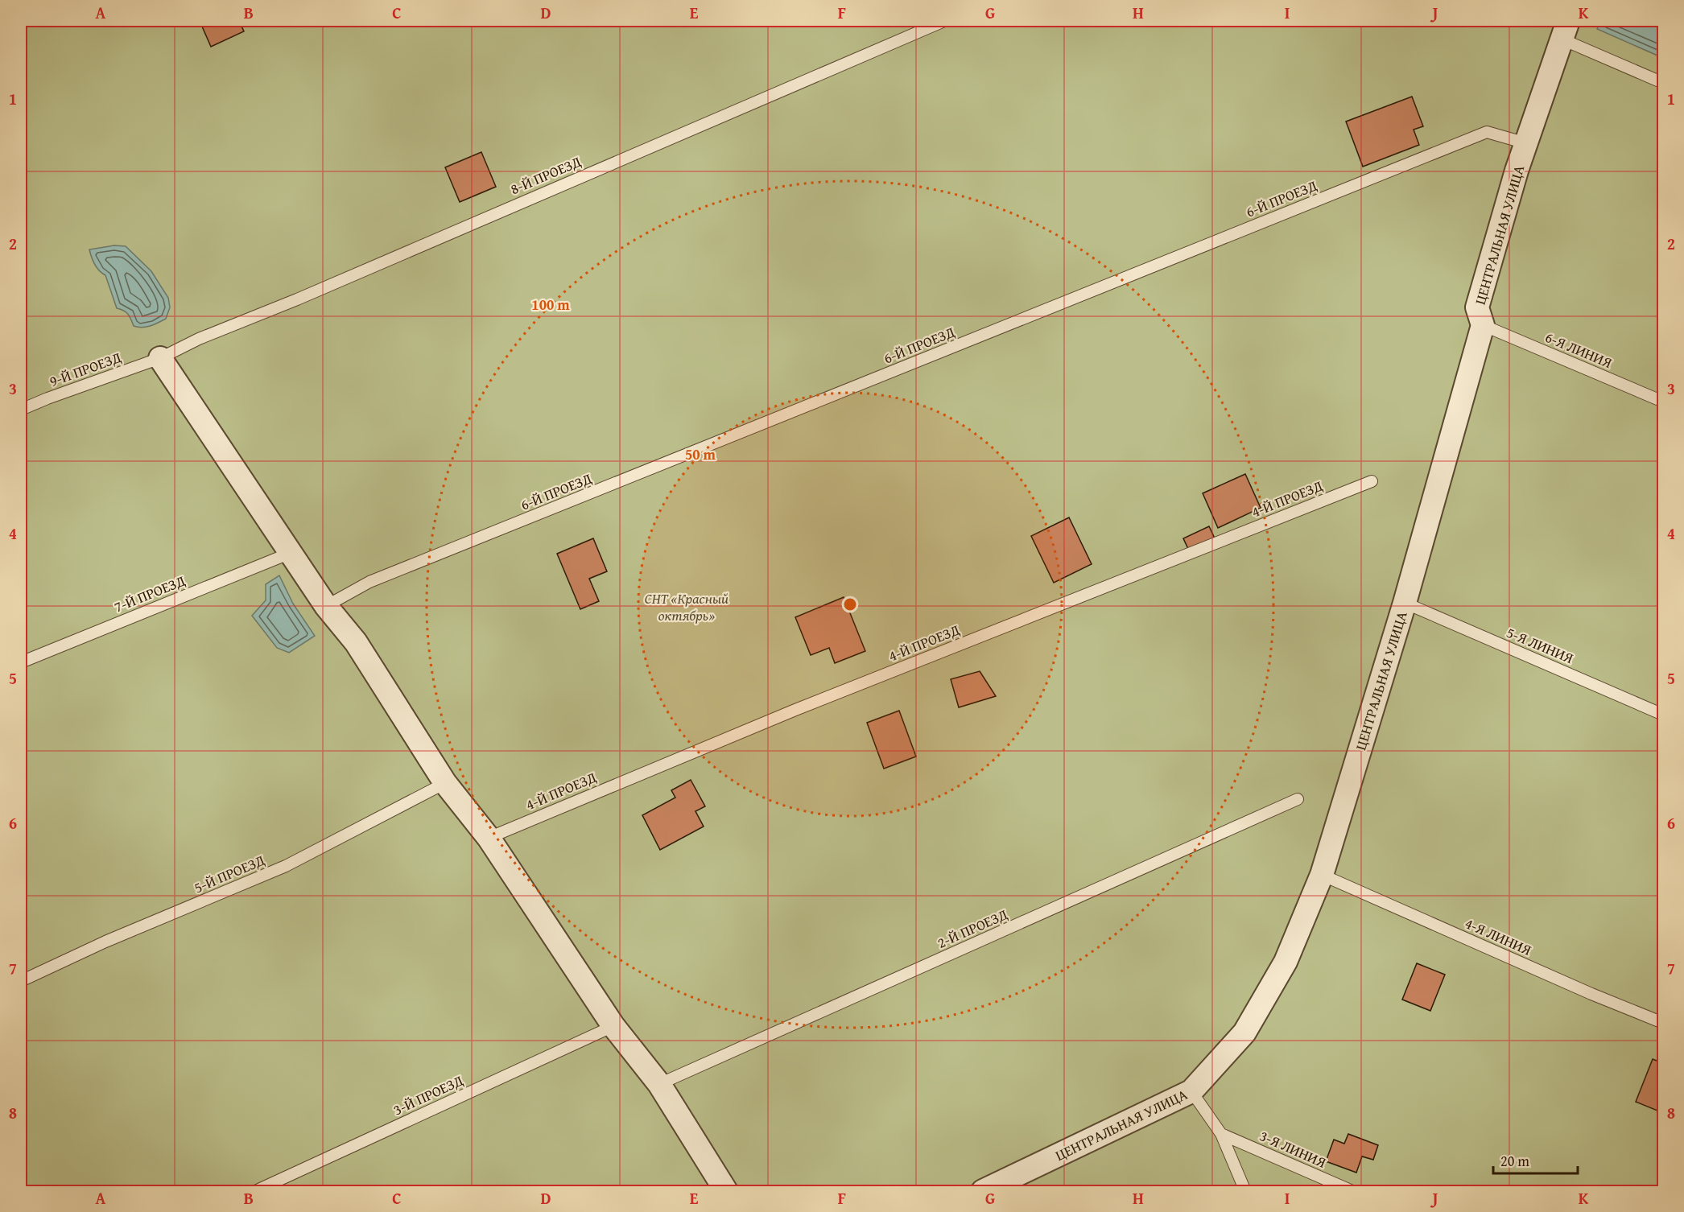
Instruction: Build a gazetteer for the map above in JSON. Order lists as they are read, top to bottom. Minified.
{"streets":{"street":["ЦЕНТРАЛЬНАЯ УЛИЦА"],"lane":["8-Й ПРОЕЗД","6-Й ПРОЕЗД","6-Я ЛИНИЯ","9-Й ПРОЕЗД","4-Й ПРОЕЗД","7-Й ПРОЕЗД","5-Я ЛИНИЯ","5-Й ПРОЕЗД","2-Й ПРОЕЗД","4-Я ЛИНИЯ","3-Й ПРОЕЗД","3-Я ЛИНИЯ"]},"crossings":[["8-Й ПРОЕЗД","9-Й ПРОЕЗД"],["6-Й ПРОЕЗД","ЦЕНТРАЛЬНАЯ УЛИЦА"],["ЦЕНТРАЛЬНАЯ УЛИЦА","6-Я ЛИНИЯ"],["ЦЕНТРАЛЬНАЯ УЛИЦА","5-Я ЛИНИЯ"],["ЦЕНТРАЛЬНАЯ УЛИЦА","4-Я ЛИНИЯ"]],"parks":["СНТ «Красный октябрь»"],"scale_bar":"20 m","grid":{"columns":["A","B","C","D","E","F","G","H","I","J","K"],"rows":["1","2","3","4","5","6","7","8"]},"rings":["100 m","50 m"]}
